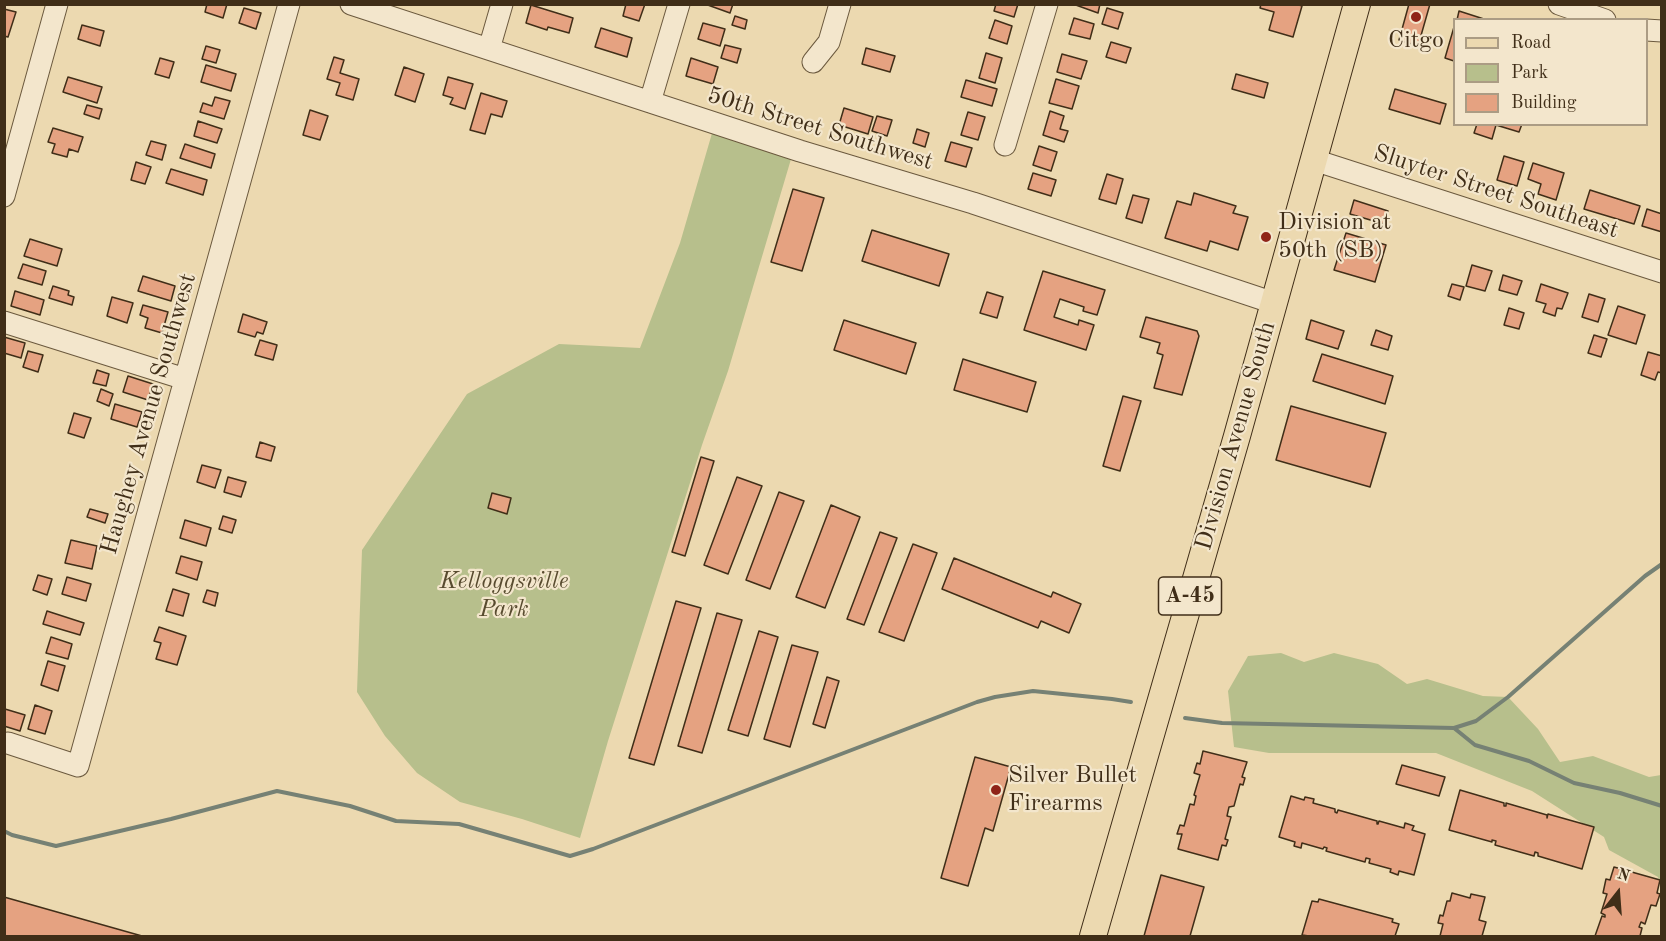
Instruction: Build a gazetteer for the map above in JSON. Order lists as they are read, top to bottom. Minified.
{"streets":{"main road":["Division Avenue South","A-45"],"street":["50th Street Southwest","Sluyter Street Southeast","Haughey Avenue Southwest"]},"crossings":[["50th Street Southwest","Division Avenue South"],["Sluyter Street Southeast","Division Avenue South"]],"parks":["Kelloggsville Park"],"places":["Citgo","Division at 50th (SB)","Silver Bullet Firearms"],"legend":["Road","Park","Building"],"north":"top"}
